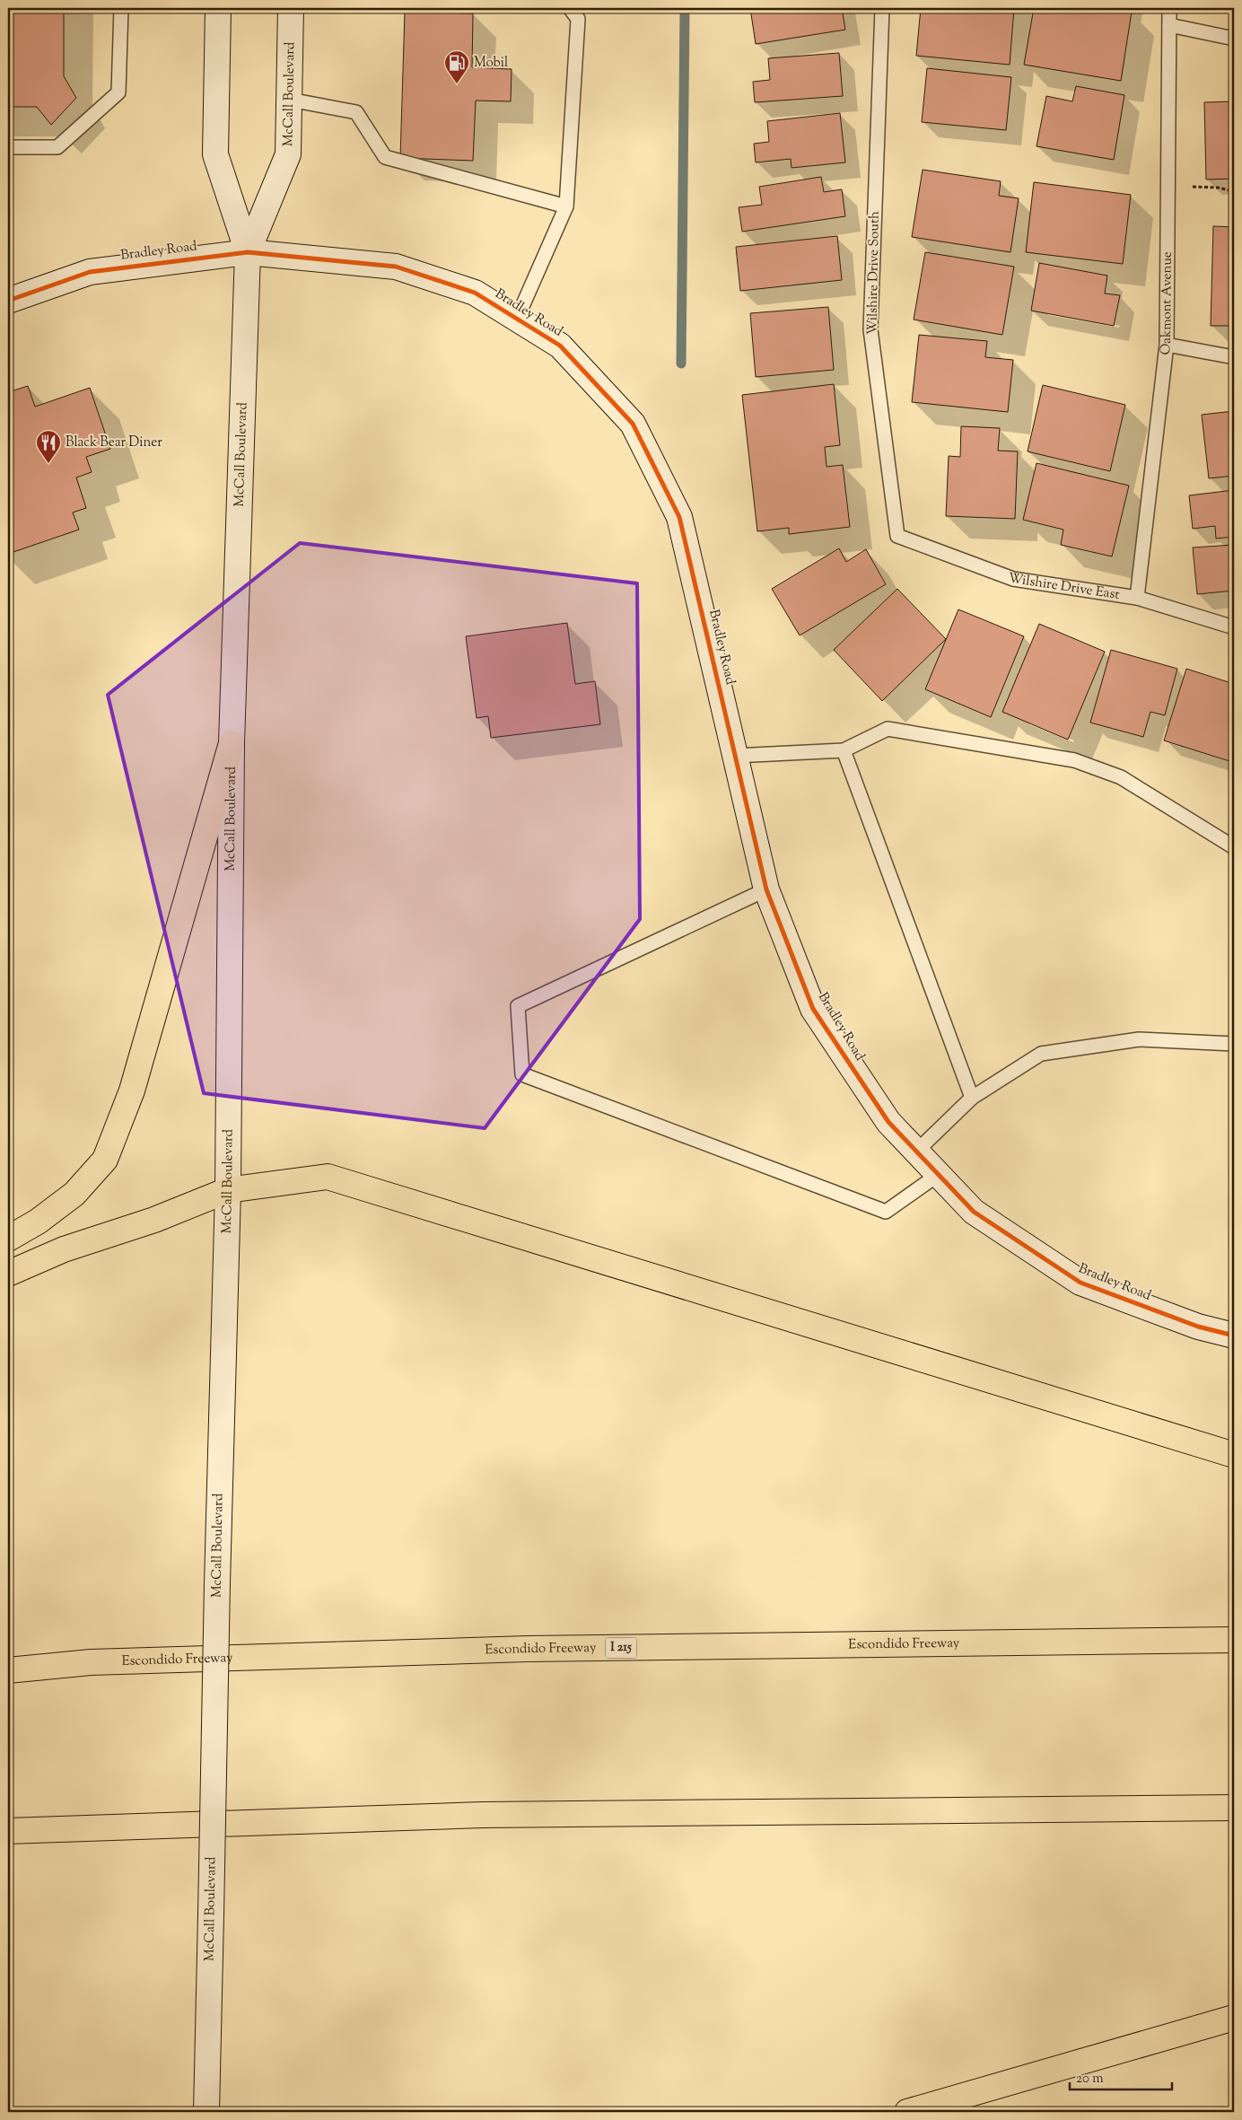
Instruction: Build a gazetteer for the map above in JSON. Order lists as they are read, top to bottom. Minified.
{"streets":{"highway":["Escondido Freeway","I 215"],"main road":["McCall Boulevard","Bradley Road"],"lane":["Wilshire Drive South","Oakmont Avenue","Wilshire Drive East"]},"crossings":[["McCall Boulevard","Bradley Road"],["Wilshire Drive South","Wilshire Drive East"],["Oakmont Avenue","Wilshire Drive East"]],"places":{"fuel station":["Mobil"],"restaurant":["Black Bear Diner"]},"scale_bar":"20 m"}
